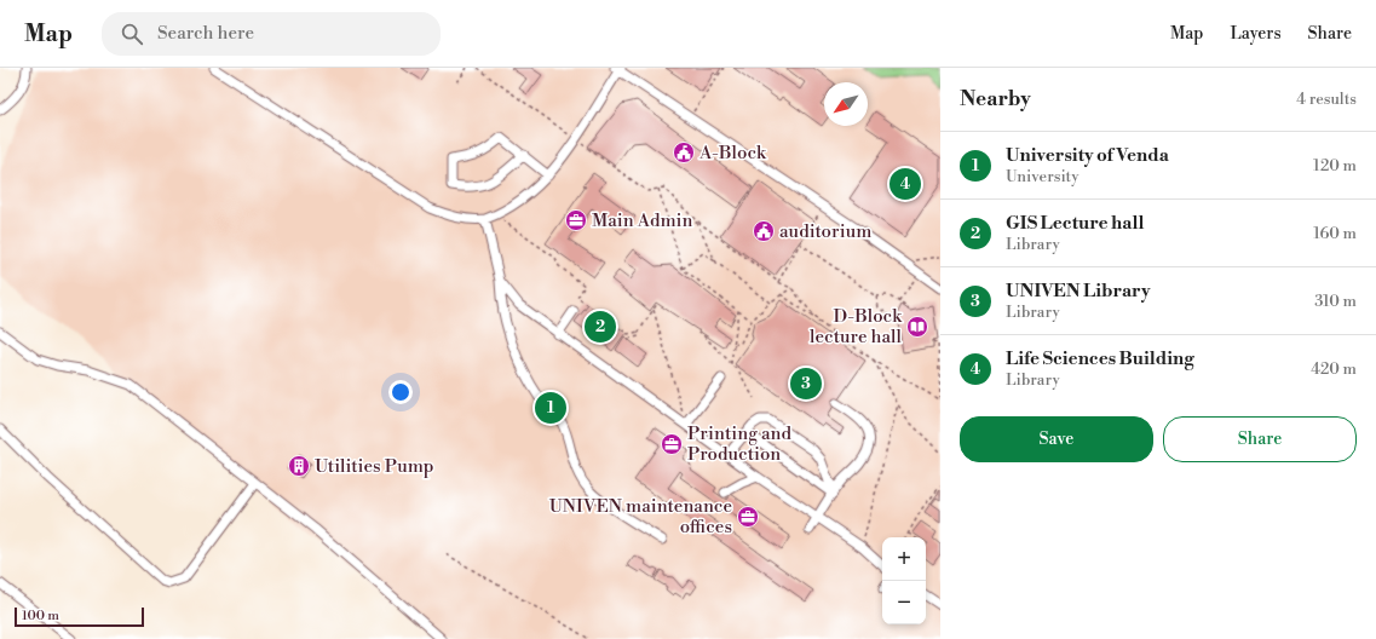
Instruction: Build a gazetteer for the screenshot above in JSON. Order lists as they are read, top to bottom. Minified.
{"places":{"public building":["A-Block","auditorium"],"office":["Main Admin","Printing and Production","UNIVEN maintenance offices"],"library":["D-Block lecture hall"],"building":["Utilities Pump"]},"scale_bar":"100 m","north":"bottom left","page":{"header":"Map","search":"Search here","nav":["Map","Layers","Share"],"heading":["Nearby","4 results"],"list":[{"mark":"1","name":"University of Venda","note":"University","value":"120 m"},{"mark":"2","name":"GIS Lecture hall","note":"Library","value":"160 m"},{"mark":"3","name":"UNIVEN Library","note":"Library","value":"310 m"},{"mark":"4","name":"Life Sciences Building","note":"Library","value":"420 m"}],"pins":["4","2","3","1"],"buttons":["Save","Share"],"map_buttons":["+","−"],"scale":"100 m"}}
